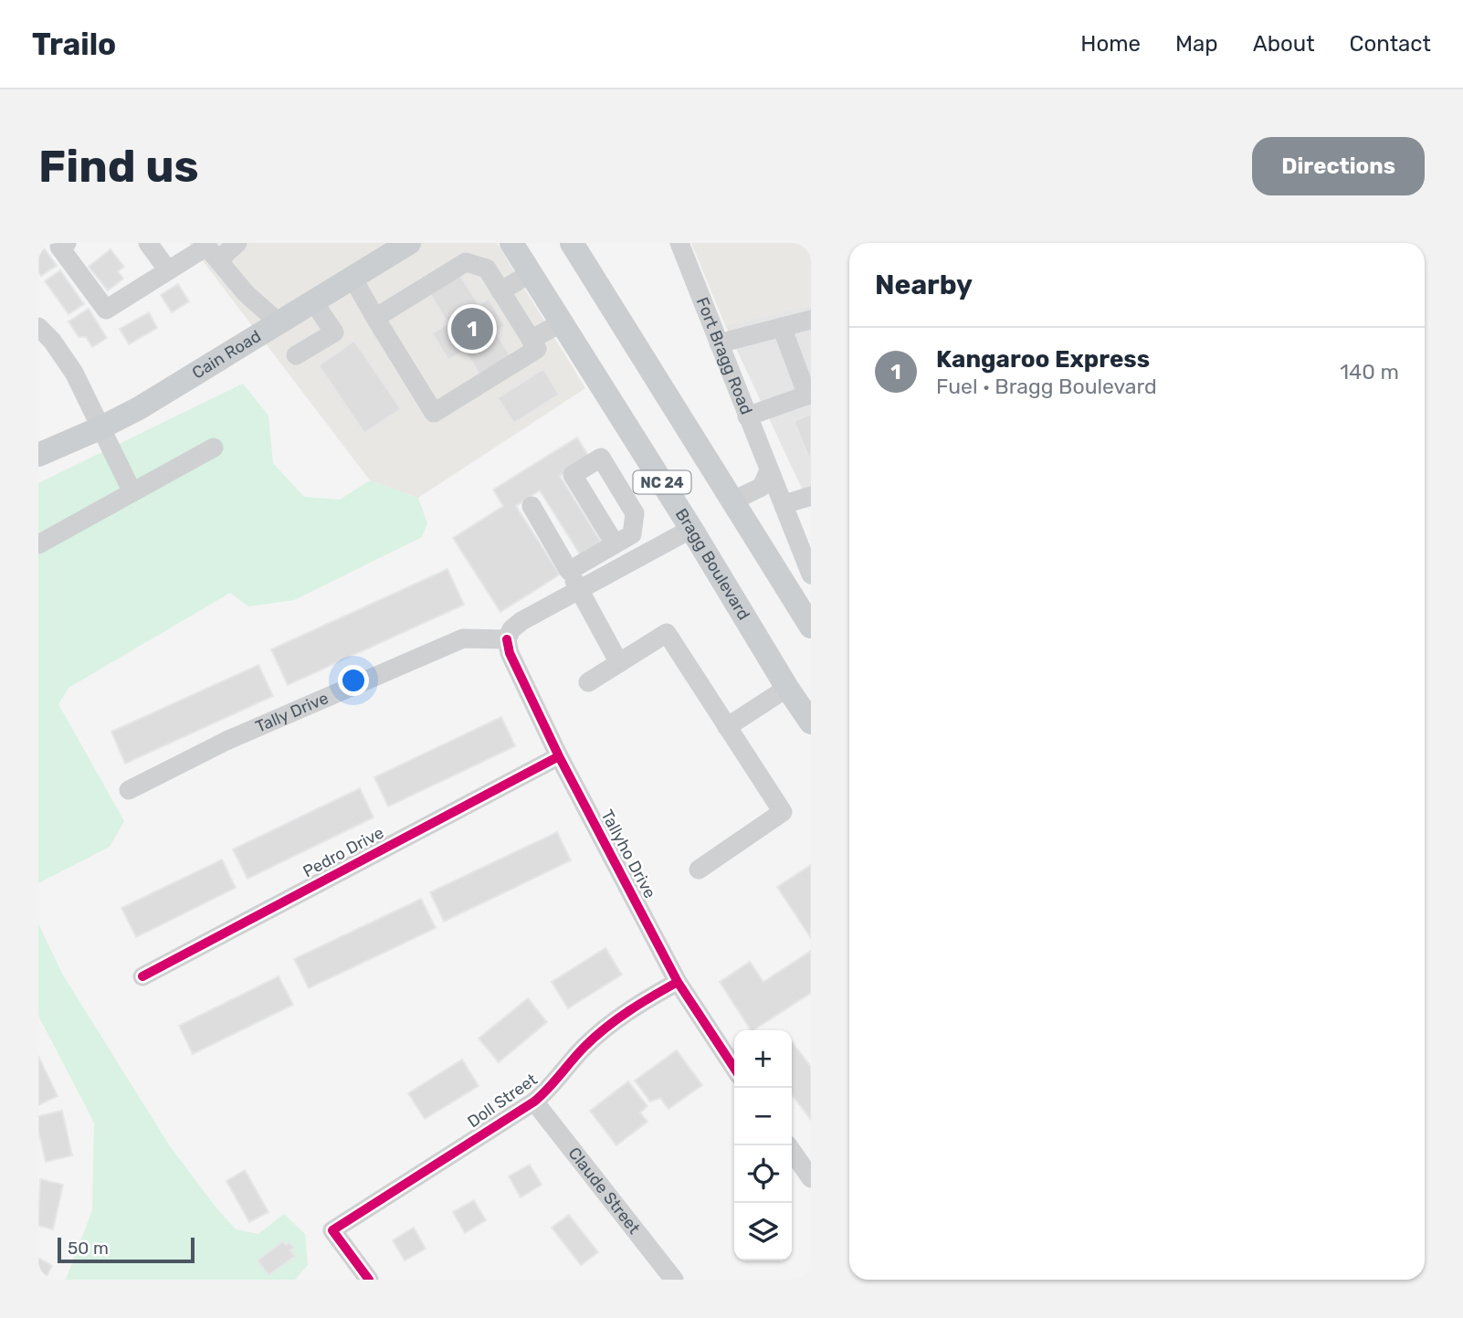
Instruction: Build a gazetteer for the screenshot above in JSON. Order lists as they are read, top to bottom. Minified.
{"streets":{"main road":["Cain Road","NC 24","Bragg Boulevard"],"street":["Fort Bragg Road","Tally Drive","Pedro Drive","Tallyho Drive","Doll Street","Claude Street"]},"crossings":[["Tally Drive","Tallyho Drive"],["Pedro Drive","Tallyho Drive"],["Tallyho Drive","Doll Street"],["Doll Street","Claude Street"]],"scale_bar":"50 m","page":{"header":"Trailo","nav":["Home","Map","About","Contact"],"buttons":"Directions","title":"Find us","heading":"Nearby","pins":"1","list":[{"mark":"1","name":"Kangaroo Express","note":"Fuel · Bragg Boulevard","value":"140 m"}],"map_buttons":["+","−"],"scale":"50 m"}}
